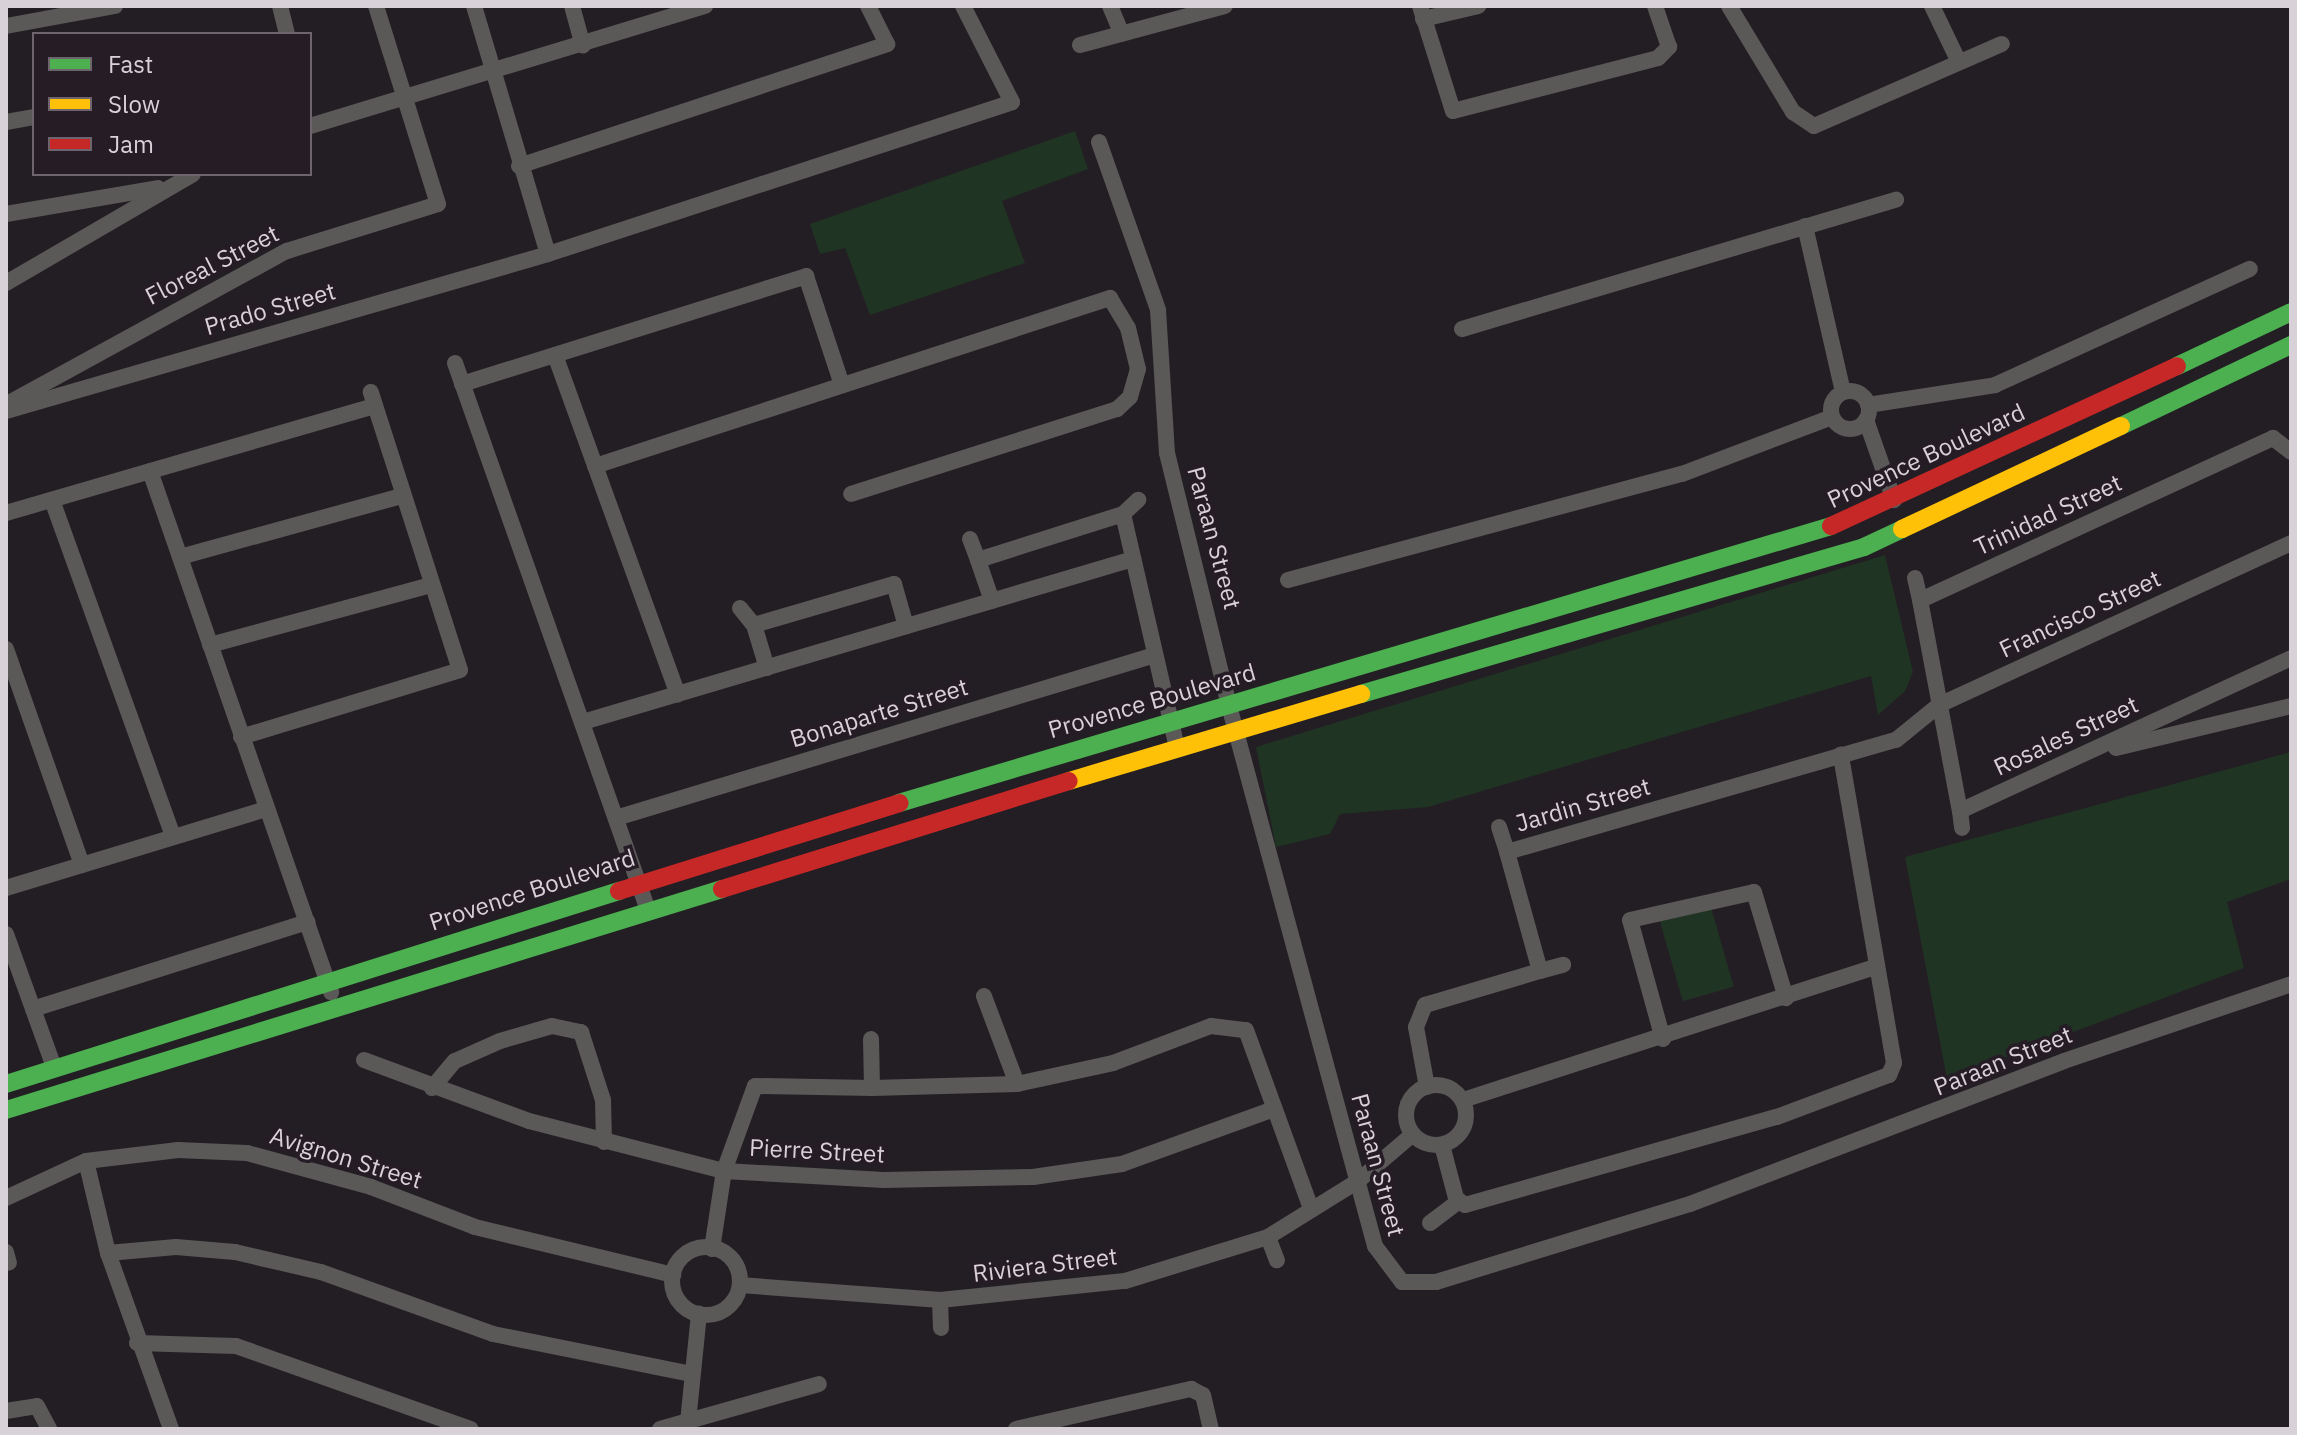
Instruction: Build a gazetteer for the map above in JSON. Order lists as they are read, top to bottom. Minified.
{"streets":{"street":["Floreal Street","Prado Street","Provence Boulevard","Trinidad Street","Paraan Street","Francisco Street","Bonaparte Street","Rosales Street","Jardin Street","Pierre Street","Avignon Street","Riviera Street"]},"crossings":[["Provence Boulevard","Paraan Street"],["Paraan Street","Riviera Street"],["Francisco Street","Rosales Street"],["Francisco Street","Jardin Street"],["Avignon Street","Riviera Street"]],"legend":["Fast","Slow","Jam"]}
